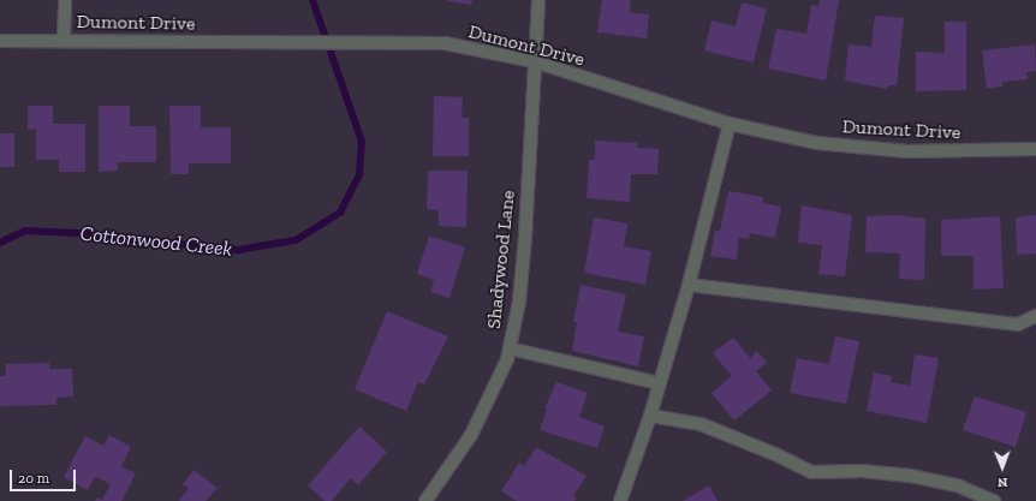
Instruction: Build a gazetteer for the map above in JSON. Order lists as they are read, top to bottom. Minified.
{"streets":{"street":["Dumont Drive","Shadywood Lane"]},"crossings":[["Dumont Drive","Shadywood Lane"]],"water":["Cottonwood Creek"],"scale_bar":"20 m","north":"bottom"}
